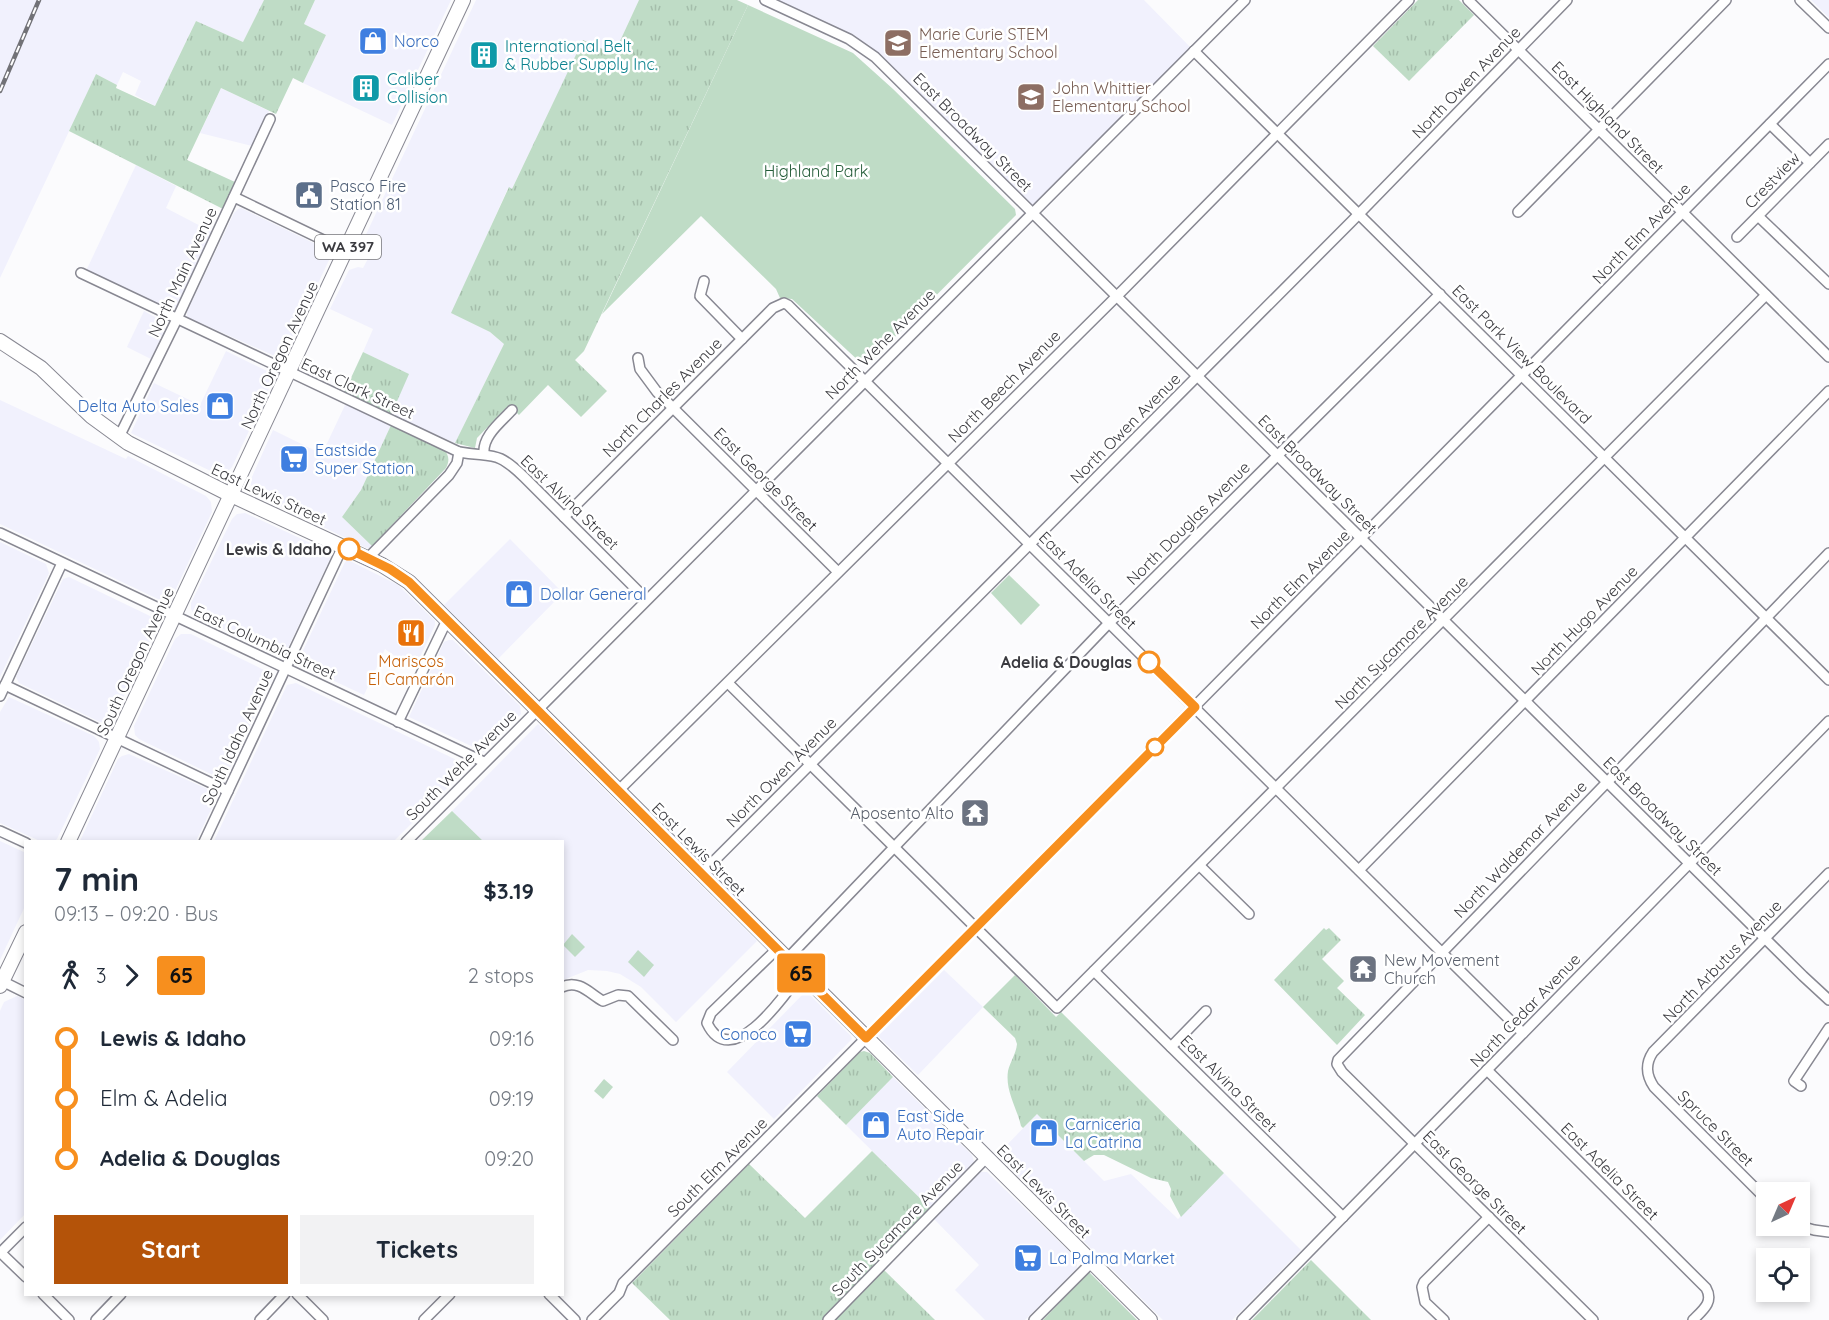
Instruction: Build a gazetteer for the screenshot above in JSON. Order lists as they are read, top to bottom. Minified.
{"streets":{"main road":["WA 397","North Oregon Avenue","East Lewis Street","South Oregon Avenue"],"street":["North Owen Avenue","East Highland Street","East Broadway Street","Crestview","North Elm Avenue","North Main Avenue","North Wehe Avenue","East Park View Boulevard","North Beech Avenue","East Clark Street","North Charles Avenue","East George Street","East Alvina Street","North Douglas Avenue","East Adelia Street","North Hugo Avenue","East Columbia Street","North Sycamore Avenue","South Idaho Avenue","South Wehe Avenue","North Waldemar Avenue","North Arbutus Avenue","North Cedar Avenue","Spruce Street","South Elm Avenue","South Sycamore Avenue"]},"crossings":[["North Owen Avenue","East Highland Street"],["North Owen Avenue","East Broadway Street"],["North Owen Avenue","East Park View Boulevard"],["North Owen Avenue","East Lewis Street"],["North Owen Avenue","East Adelia Street"],["East Highland Street","North Elm Avenue"],["East Highland Street","North Sycamore Avenue"],["East Broadway Street","North Elm Avenue"],["East Broadway Street","North Wehe Avenue"],["East Broadway Street","North Beech Avenue"],["East Broadway Street","North Douglas Avenue"],["East Broadway Street","North Hugo Avenue"],["East Broadway Street","North Sycamore Avenue"],["East Broadway Street","North Waldemar Avenue"],["East Broadway Street","North Arbutus Avenue"],["East Broadway Street","North Cedar Avenue"],["North Elm Avenue","East Park View Boulevard"],["North Elm Avenue","East Lewis Street"],["North Elm Avenue","East Adelia Street"],["North Elm Avenue","North Sycamore Avenue"],["North Elm Avenue","South Elm Avenue"],["North Main Avenue","East Clark Street"],["North Main Avenue","East Lewis Street"],["North Wehe Avenue","East Park View Boulevard"],["North Wehe Avenue","East George Street"],["North Wehe Avenue","East Lewis Street"],["North Wehe Avenue","East Alvina Street"],["North Wehe Avenue","East Adelia Street"],["North Wehe Avenue","South Wehe Avenue"],["East Park View Boulevard","North Beech Avenue"],["East Park View Boulevard","North Douglas Avenue"],["East Park View Boulevard","North Hugo Avenue"],["East Park View Boulevard","North Sycamore Avenue"],["East Park View Boulevard","North Waldemar Avenue"],["North Oregon Avenue","East Clark Street"],["North Oregon Avenue","East Lewis Street"],["North Oregon Avenue","South Oregon Avenue"],["North Beech Avenue","East George Street"],["North Beech Avenue","East Lewis Street"],["North Beech Avenue","East Adelia Street"],["East Clark Street","East Alvina Street"],["North Charles Avenue","East George Street"],["North Charles Avenue","East Alvina Street"],["North Charles Avenue","East Adelia Street"],["East George Street","North Waldemar Avenue"],["East George Street","North Cedar Avenue"],["East Lewis Street","North Douglas Avenue"],["East Lewis Street","South Oregon Avenue"],["East Lewis Street","South Idaho Avenue"],["East Lewis Street","South Wehe Avenue"],["East Lewis Street","South Elm Avenue"],["East Lewis Street","South Sycamore Avenue"],["East Alvina Street","North Sycamore Avenue"],["East Alvina Street","North Cedar Avenue"],["North Douglas Avenue","East Adelia Street"],["East Adelia Street","North Hugo Avenue"],["East Adelia Street","North Sycamore Avenue"],["East Adelia Street","North Waldemar Avenue"],["East Adelia Street","North Cedar Avenue"],["East Columbia Street","South Oregon Avenue"],["East Columbia Street","South Idaho Avenue"],["East Columbia Street","South Wehe Avenue"],["North Arbutus Avenue","Spruce Street"]],"parks":["Highland Park"],"places":{"shop":["Norco","Delta Auto Sales","Dollar General","East Side Auto Repair","Carniceria La Catrina"],"school or university":["Marie Curie STEM Elementary School","John Whittier Elementary School"],"building":["International Belt & Rubber Supply Inc.","Caliber Collision"],"public building":["Pasco Fire Station 81"],"supermarket":["Eastside Super Station","Conoco","La Palma Market"],"other":["Lewis & Idaho","Adelia & Douglas"],"restaurant":["Mariscos El Camarón"],"temple":["Aposento Alto","New Movement Church"]},"lines":["bus line 65"],"north":"top right","page":{"on_map":"65","heading":["7 min","09:13 – 09:20 · Bus","$3.19"],"legs":["3","65","2 stops"],"list":[{"name":"Lewis & Idaho","value":"09:16"},{"name":"Elm & Adelia","value":"09:19"},{"name":"Adelia & Douglas","value":"09:20"}],"buttons":["Start","Tickets"]}}
